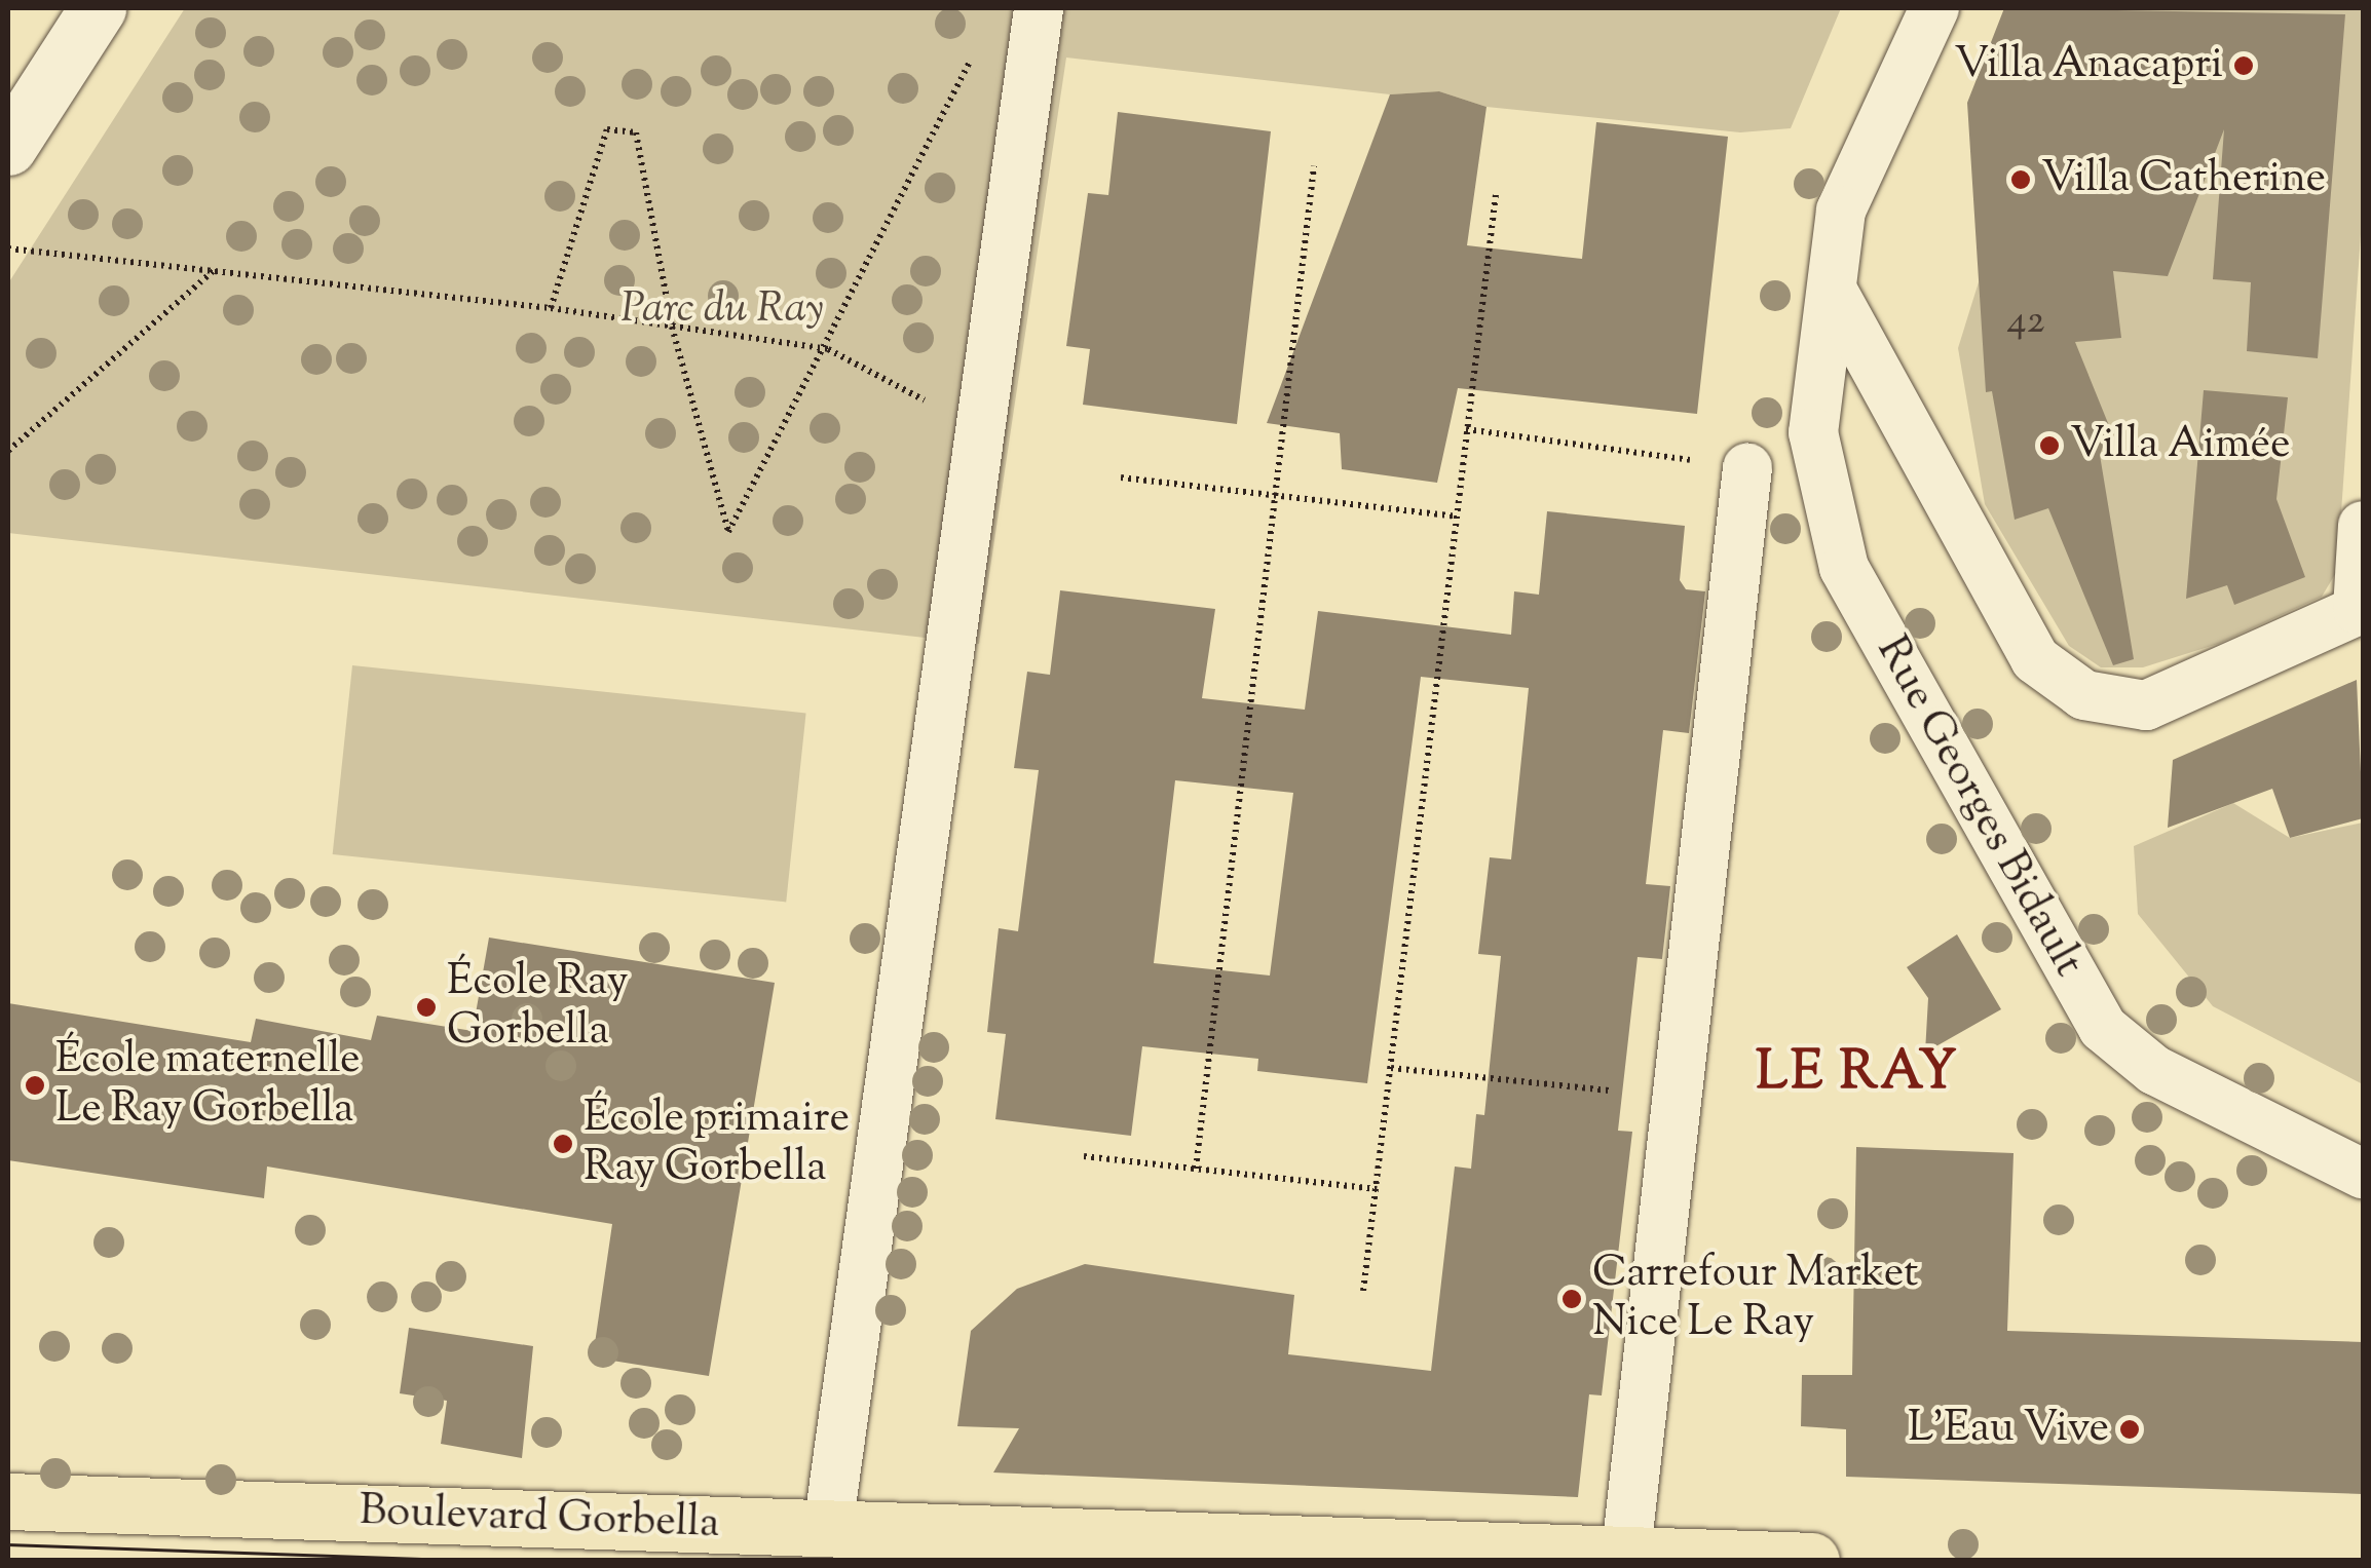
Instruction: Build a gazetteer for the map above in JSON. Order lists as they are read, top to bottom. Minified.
{"streets":{"main road":["Boulevard Gorbella"],"street":["Rue Georges Bidault"]},"districts":["LE RAY"],"parks":["Parc du Ray"],"places":["Villa Anacapri","Villa Catherine","Villa Aimée","École Ray Gorbella","École maternelle Le Ray Gorbella","École primaire Ray Gorbella","Carrefour Market Nice Le Ray","L’Eau Vive"],"house_numbers":["42"]}
